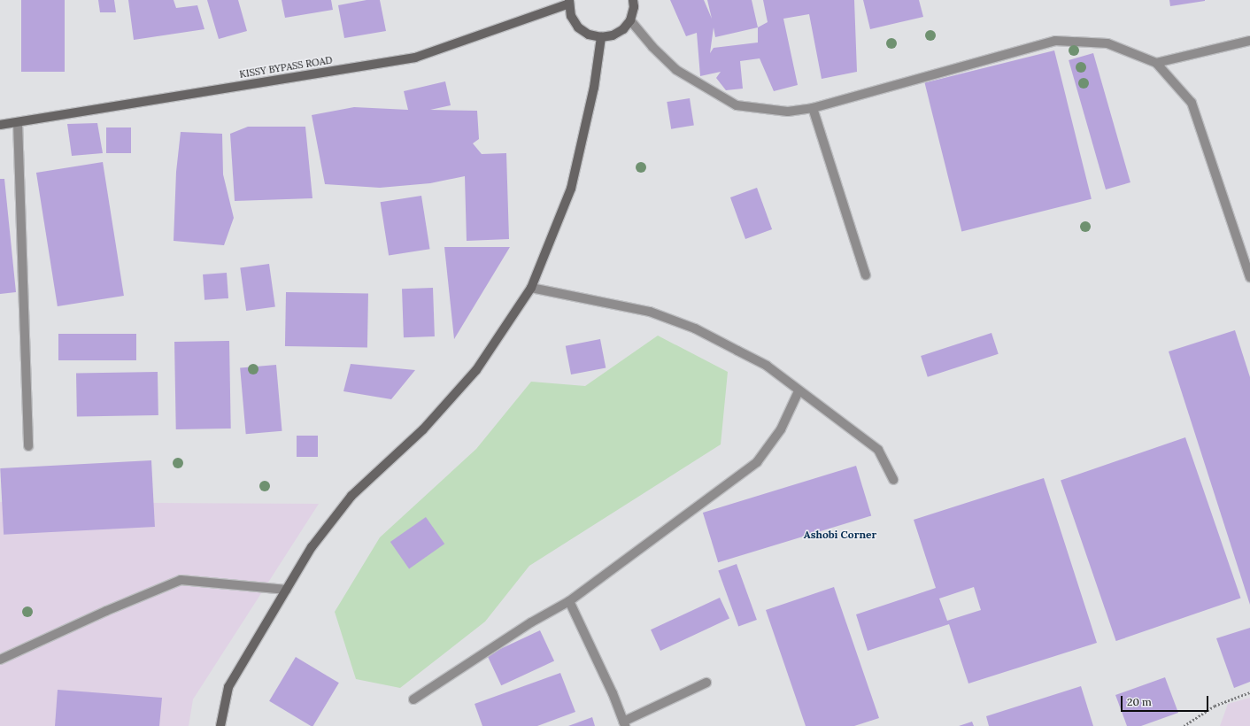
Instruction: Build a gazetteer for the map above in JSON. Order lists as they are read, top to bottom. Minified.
{"streets":{"main road":["KISSY BYPASS ROAD"]},"districts":["Ashobi Corner"],"scale_bar":"20 m"}
